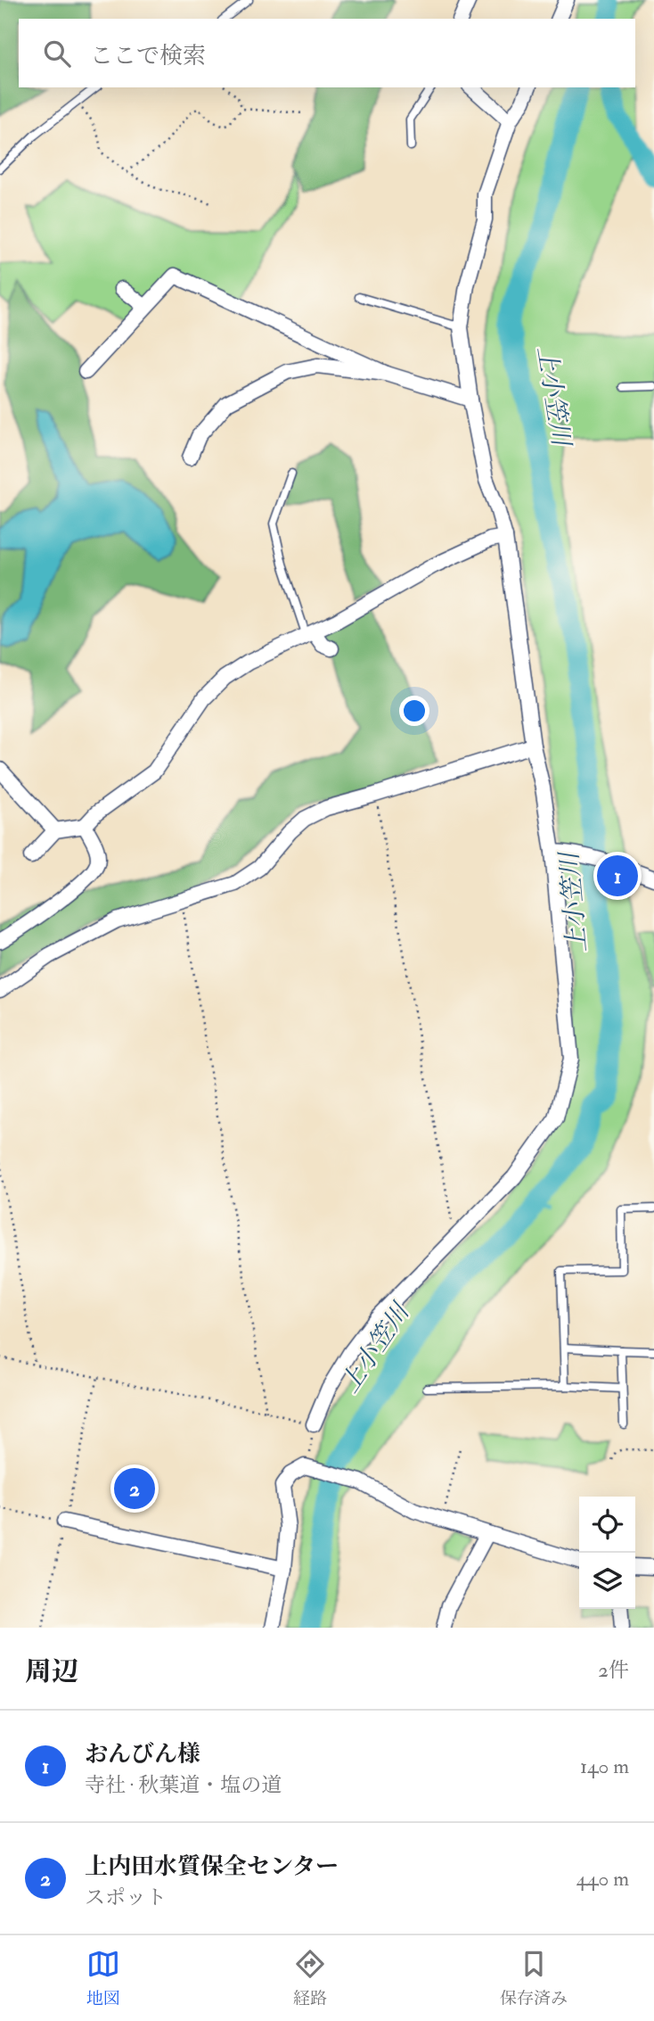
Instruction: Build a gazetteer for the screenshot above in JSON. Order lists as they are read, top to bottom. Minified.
{"water":["上小笠川"],"page":{"search":"ここで検索","pins":["1","2"],"heading":["周辺","2件"],"list":[{"mark":"1","name":"おんびん様","note":"寺社 · 秋葉道・塩の道","value":"140 m"},{"mark":"2","name":"上内田水質保全センター","note":"スポット","value":"440 m"}],"nav":["地図","経路","保存済み"]}}
